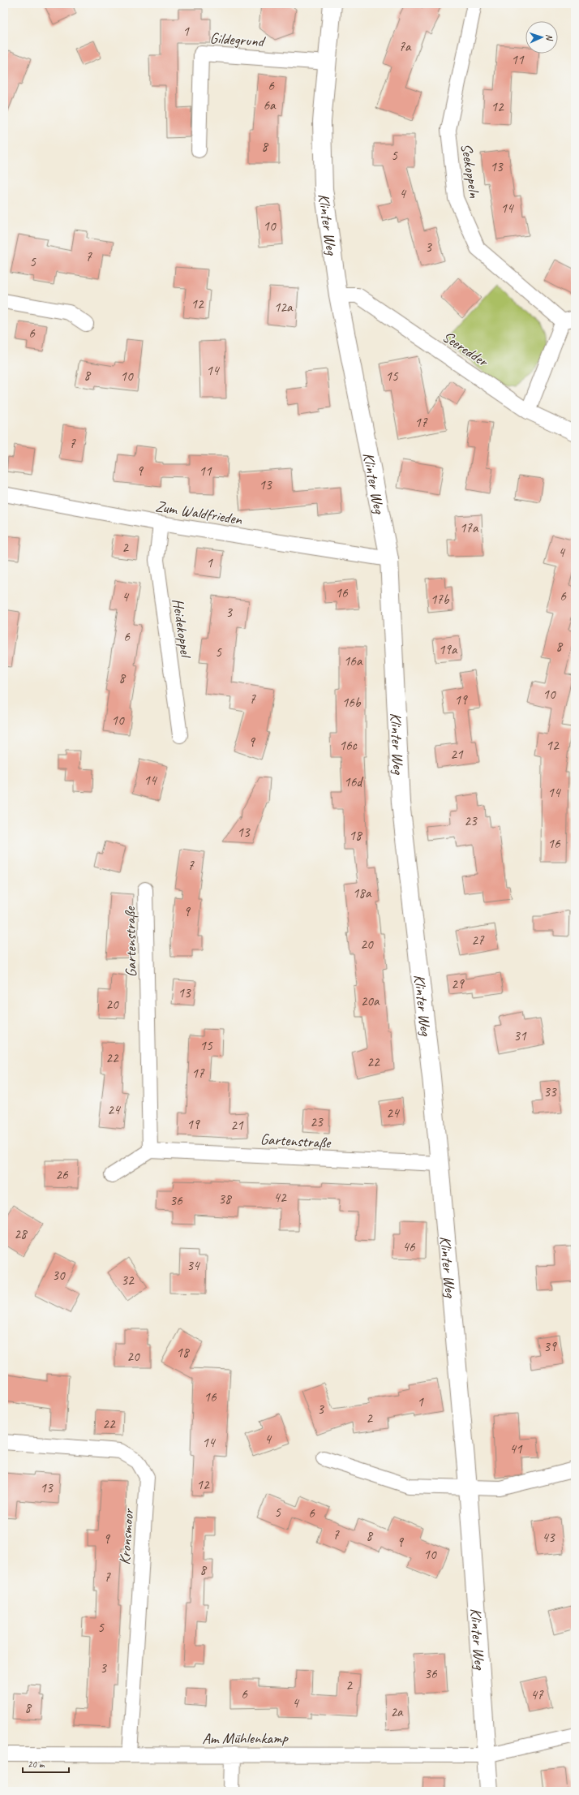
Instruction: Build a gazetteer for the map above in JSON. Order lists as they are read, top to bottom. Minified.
{"streets":{"street":["Gildegrund","Seekoppeln","Klinter Weg","Seeredder","Zum Waldfrieden","Heidekoppel","Gartenstraße","Kronsmoor","Am Mühlenkamp"]},"crossings":[["Gildegrund","Klinter Weg"],["Seekoppeln","Seeredder"],["Klinter Weg","Seeredder"],["Klinter Weg","Zum Waldfrieden"],["Klinter Weg","Gartenstraße"],["Klinter Weg","Am Mühlenkamp"],["Zum Waldfrieden","Heidekoppel"],["Kronsmoor","Am Mühlenkamp"]],"house_numbers":["1","7a","11","6","6a","12","8","5","13","4","14","10","3","7","5","12","12a","6","14","8","10","15","17","7","9","11","13","17a","2","4","1","16","6","4","17b","3","6","8","19a","5","16a","8","10","7","19","16b","10","9","16c","12","21","14","16d","14","23","13","18","16","7","18a","9","27","20","29","13","20a","20","31","15","22","22","17","33","24","24","23","19","21","26","42","38","36","28","46","34","30","32","39","18","20","16","1","3","2","22","4","14","41","12","13","5","6","7","8","43","9","9","10","8","7","5","3","36","2","6","47","4","8","2a"],"scale_bar":"20 m","north":"right"}
